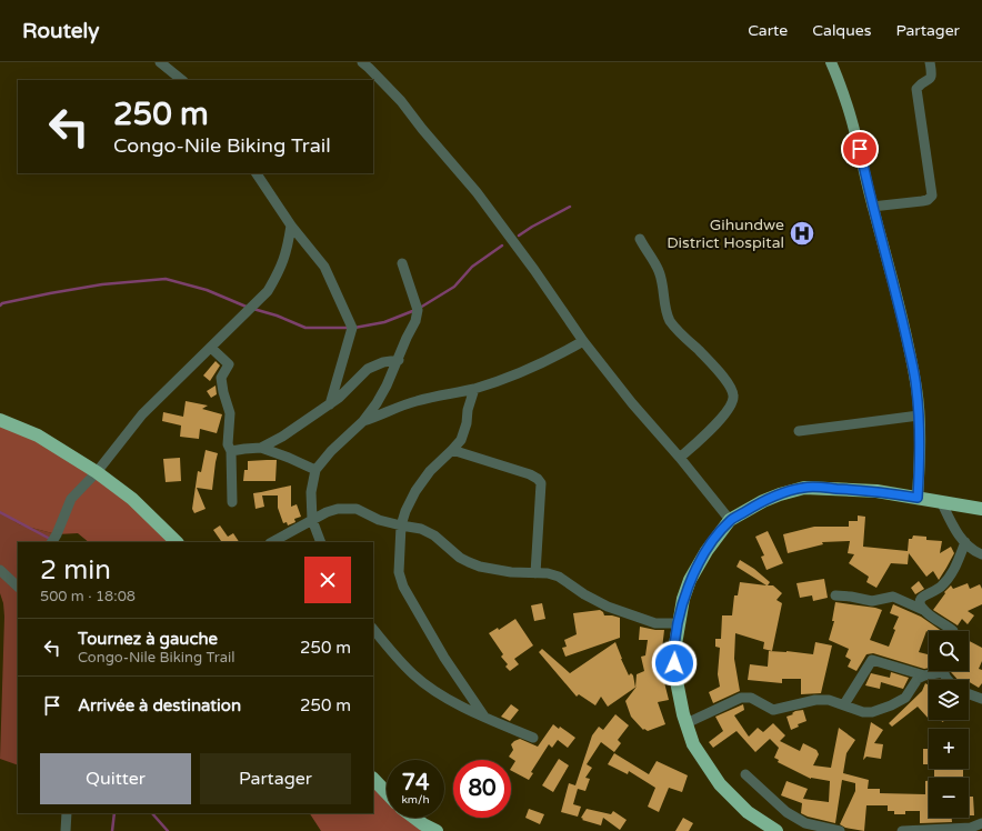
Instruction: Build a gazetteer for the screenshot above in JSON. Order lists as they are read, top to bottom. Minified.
{"places":{"hospital":["Gihundwe District Hospital"]},"page":{"header":"Routely","nav":["Carte","Calques","Partager"],"turn":["250 m","Congo-Nile Biking Trail"],"heading":["2 min","500 m · 18:08"],"list":[{"name":"Tournez à gauche","note":"Congo-Nile Biking Trail","value":"250 m"},{"name":"Arrivée à destination","value":"250 m"}],"map_buttons":["+","−"],"buttons":["Quitter","Partager"],"speed":"74 km/h","limit":"80"}}
